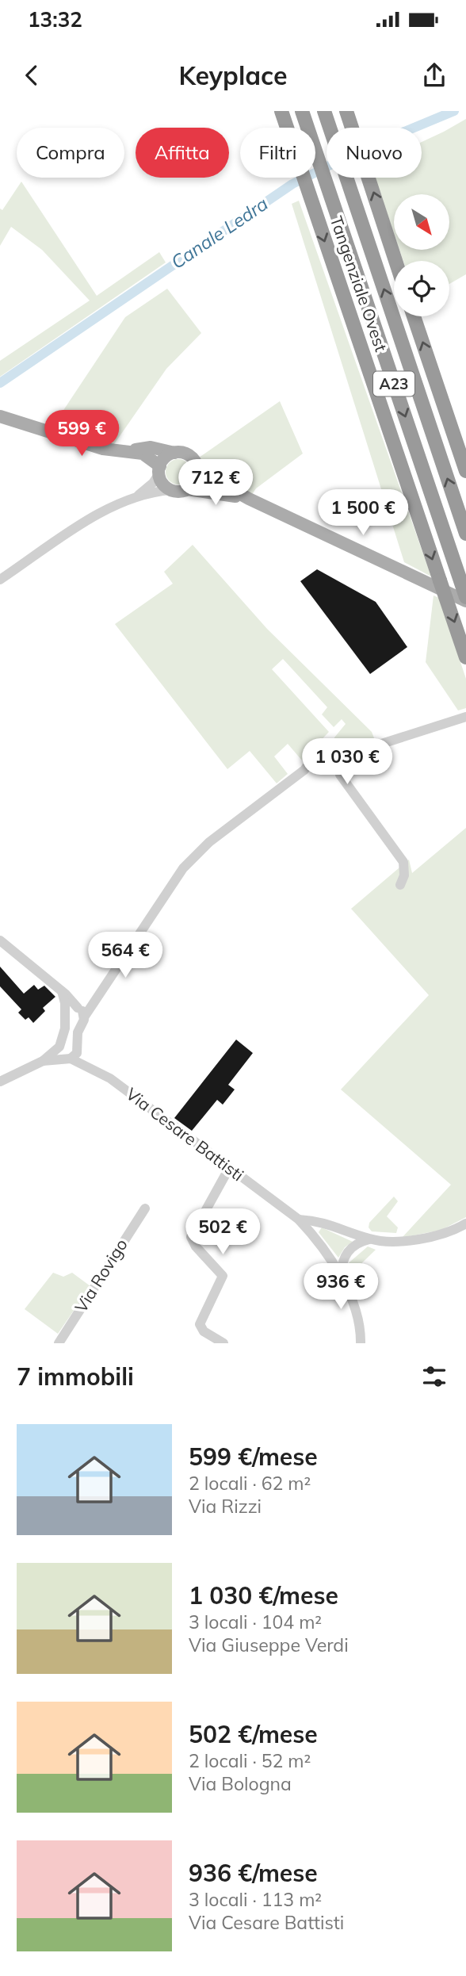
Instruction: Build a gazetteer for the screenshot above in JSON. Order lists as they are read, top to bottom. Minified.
{"streets":{"highway":["Tangenziale Ovest","A23"],"street":["Via Cesare Battisti","Via Rovigo"]},"water":["Canale Ledra"],"north":"bottom right","page":{"status":"13:32","header":"Keyplace","chip":["Compra","Affitta","Filtri","Nuovo"],"price":["599 €","712 €","1 500 €","1 030 €","564 €","502 €","936 €"],"heading":"7 immobili","list":[{"name":"599 €/mese","note":"2 locali · 62 m² · Via Rizzi"},{"name":"1 030 €/mese","note":"3 locali · 104 m² · Via Giuseppe Verdi"},{"name":"502 €/mese","note":"2 locali · 52 m² · Via Bologna"},{"name":"936 €/mese","note":"3 locali · 113 m² · Via Cesare Battisti"}]}}
